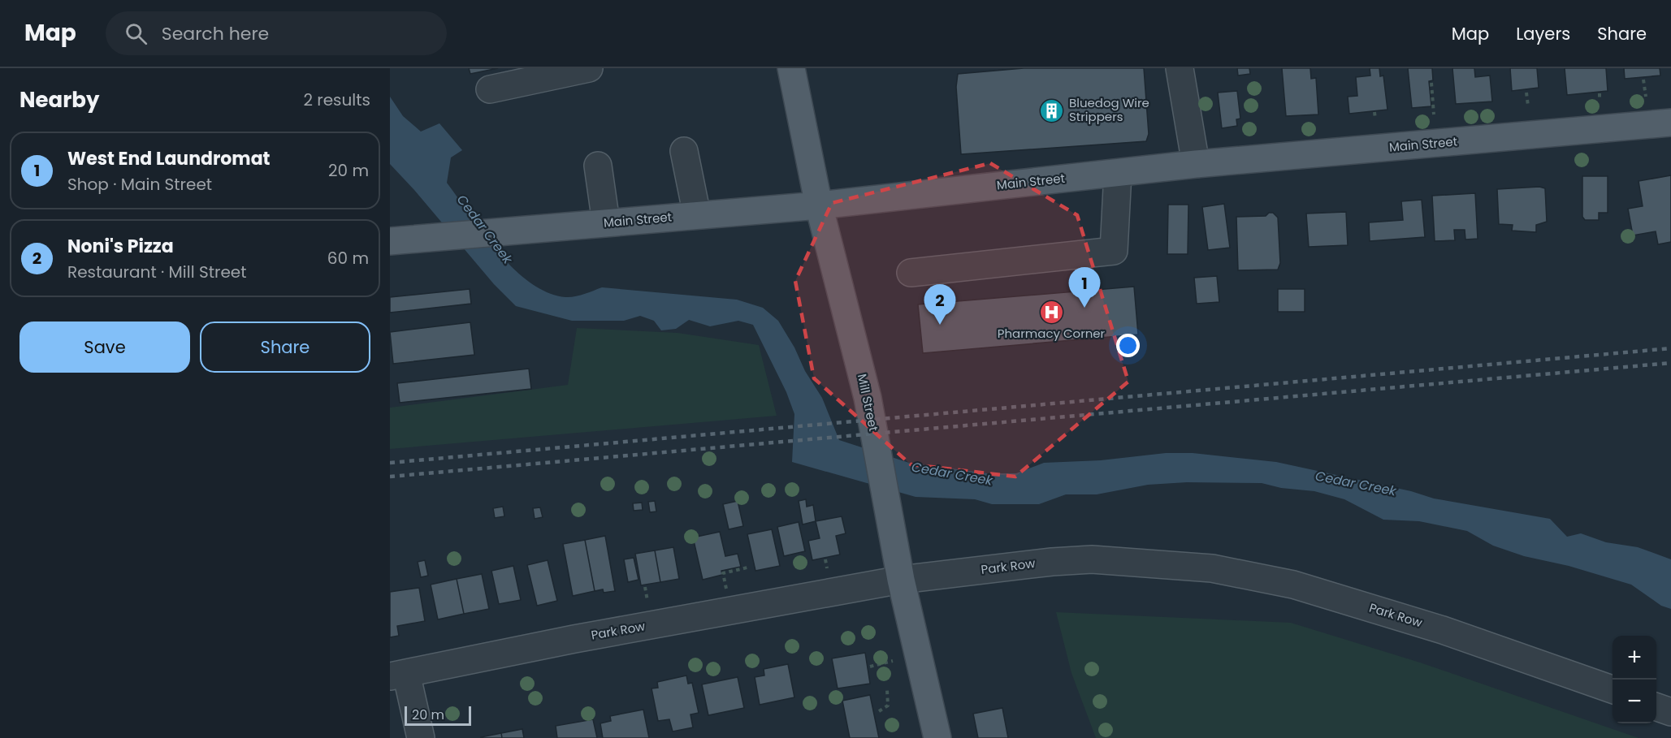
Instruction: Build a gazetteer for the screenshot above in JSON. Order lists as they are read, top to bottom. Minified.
{"streets":{"main road":["Main Street","Mill Street"],"street":["Park Row"]},"crossings":[["Main Street","Mill Street"],["Mill Street","Park Row"]],"water":["Cedar Creek"],"places":{"building":["Bluedog Wire Strippers"],"hospital":["Pharmacy Corner"]},"scale_bar":"20 m","page":{"header":"Map","search":"Search here","nav":["Map","Layers","Share"],"heading":["Nearby","2 results"],"list":[{"mark":"1","name":"West End Laundromat","note":"Shop · Main Street","value":"20 m"},{"mark":"2","name":"Noni's Pizza","note":"Restaurant · Mill Street","value":"60 m"}],"pins":["1","2"],"buttons":["Save","Share"],"map_buttons":["+","−"],"scale":"20 m"}}
